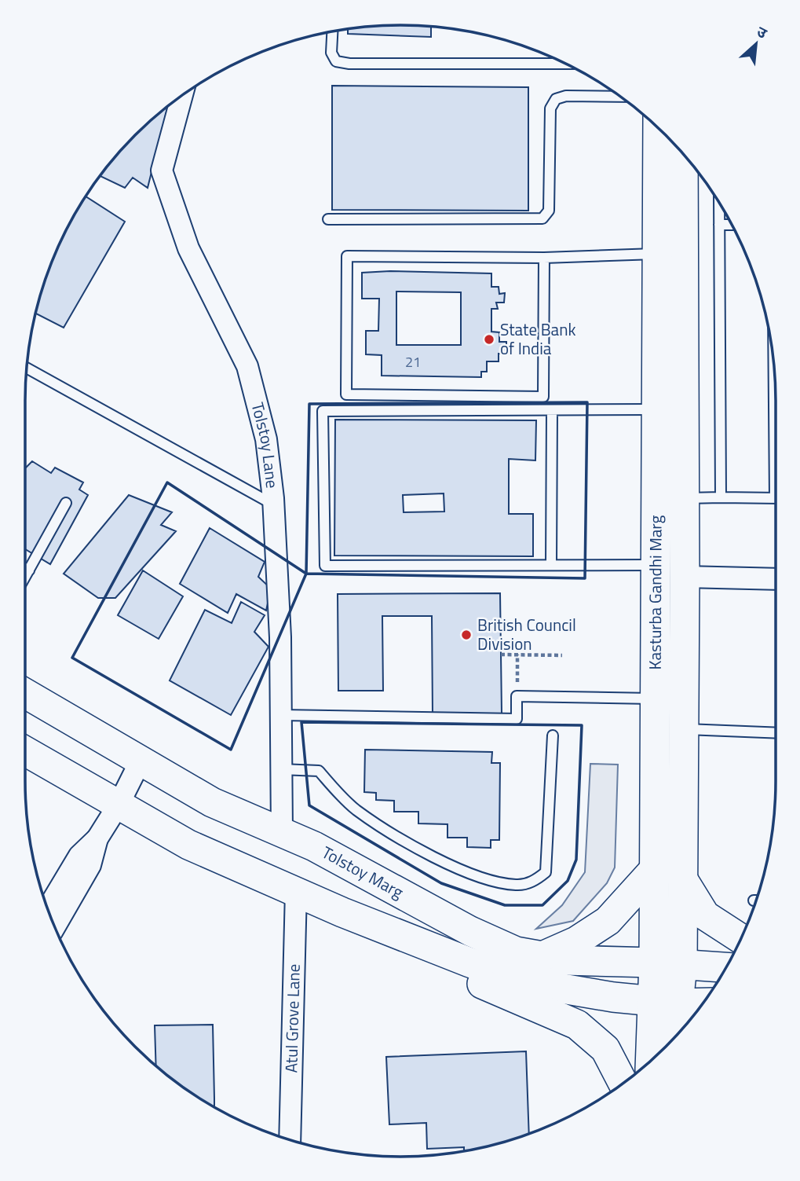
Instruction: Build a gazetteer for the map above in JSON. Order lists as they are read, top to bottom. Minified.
{"streets":{"main road":["Kasturba Gandhi Marg","Tolstoy Marg"],"street":["Tolstoy Lane","Atul Grove Lane"]},"crossings":[["Tolstoy Lane","Tolstoy Marg"],["Kasturba Gandhi Marg","Tolstoy Marg"]],"places":["State Bank of India","British Council Division"],"house_numbers":["21"],"north":"top right"}
